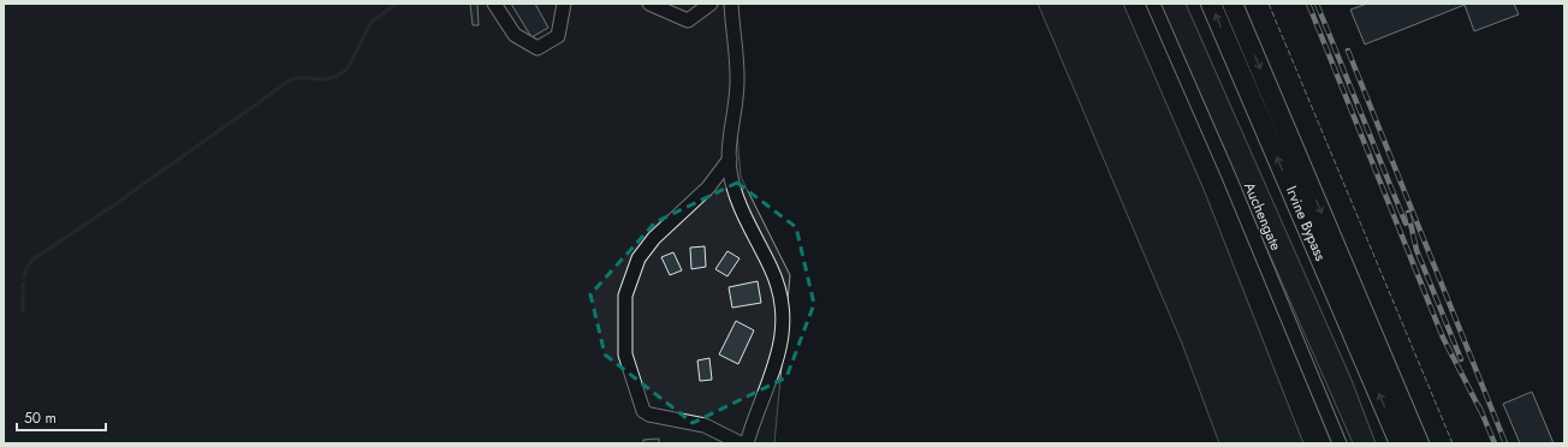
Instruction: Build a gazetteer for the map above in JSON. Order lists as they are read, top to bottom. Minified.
{"streets":{"highway":["Irvine Bypass"],"street":["Auchengate"]},"scale_bar":"50 m"}
